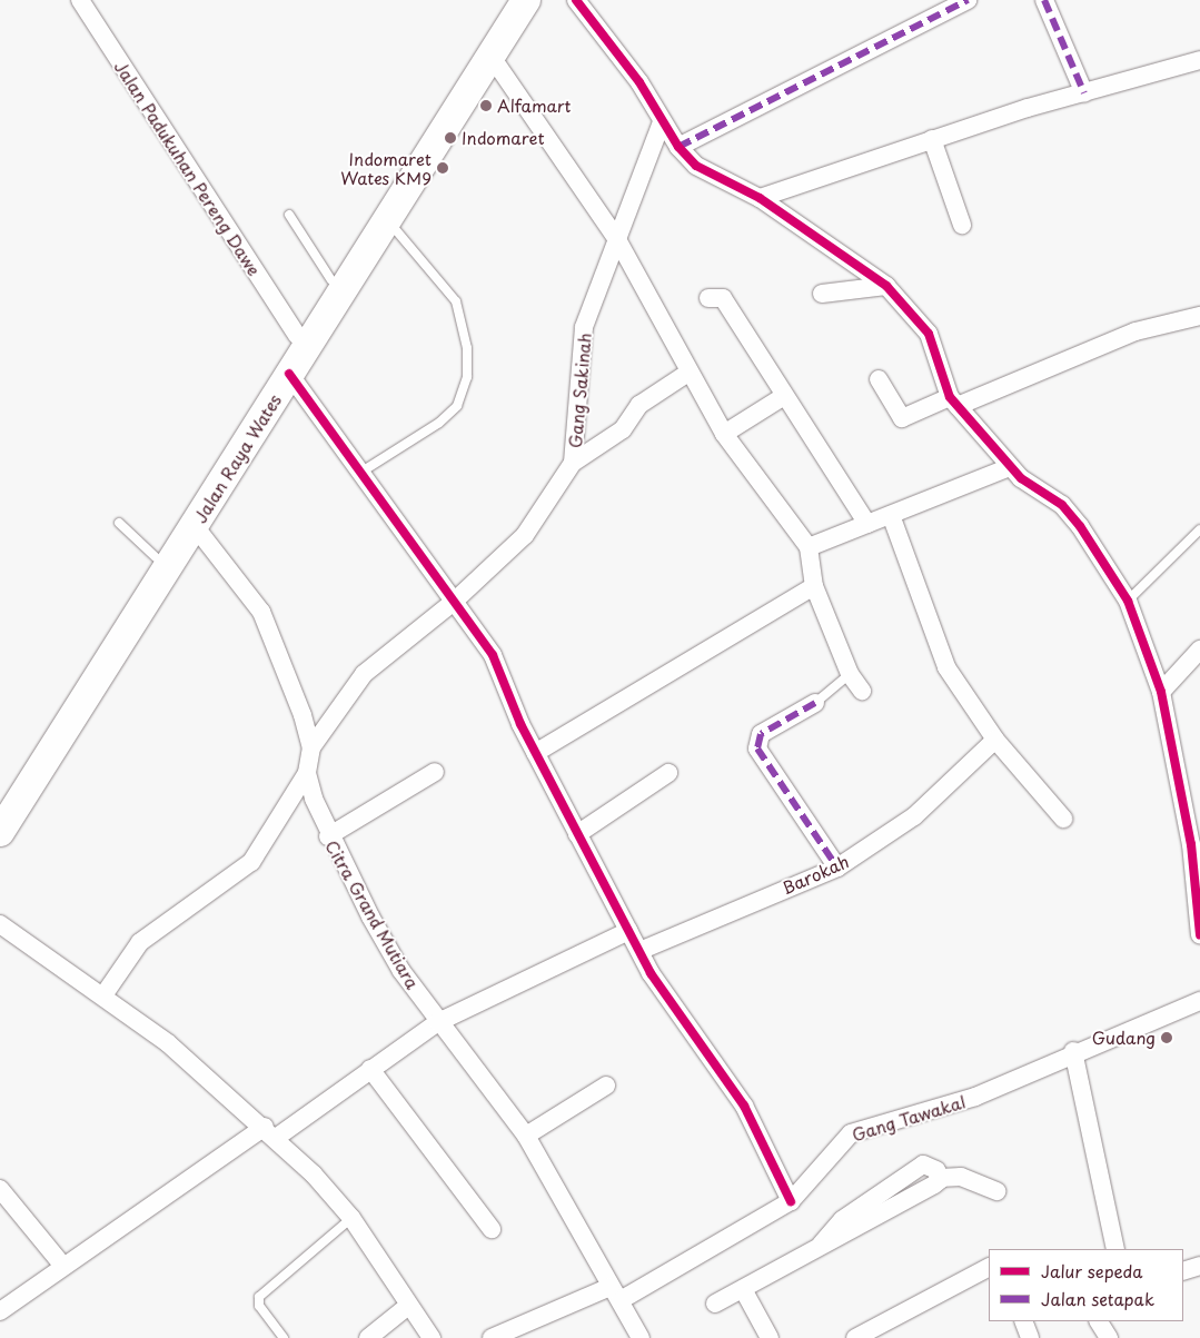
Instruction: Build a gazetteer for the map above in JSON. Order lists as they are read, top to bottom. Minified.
{"streets":{"highway":["Jalan Raya Wates"],"street":["Jalan Padukuhan Pereng Dawe","Gang Sakinah","Barokah","Citra Grand Mutiara","Gang Tawakal"]},"crossings":[["Jalan Padukuhan Pereng Dawe","Jalan Raya Wates"],["Gang Sakinah","Citra Grand Mutiara"],["Citra Grand Mutiara","Gang Tawakal"]],"places":["Alfamart","Indomaret","Indomaret Wates KM9","Gudang"],"legend":["Jalur sepeda","Jalan setapak"]}
